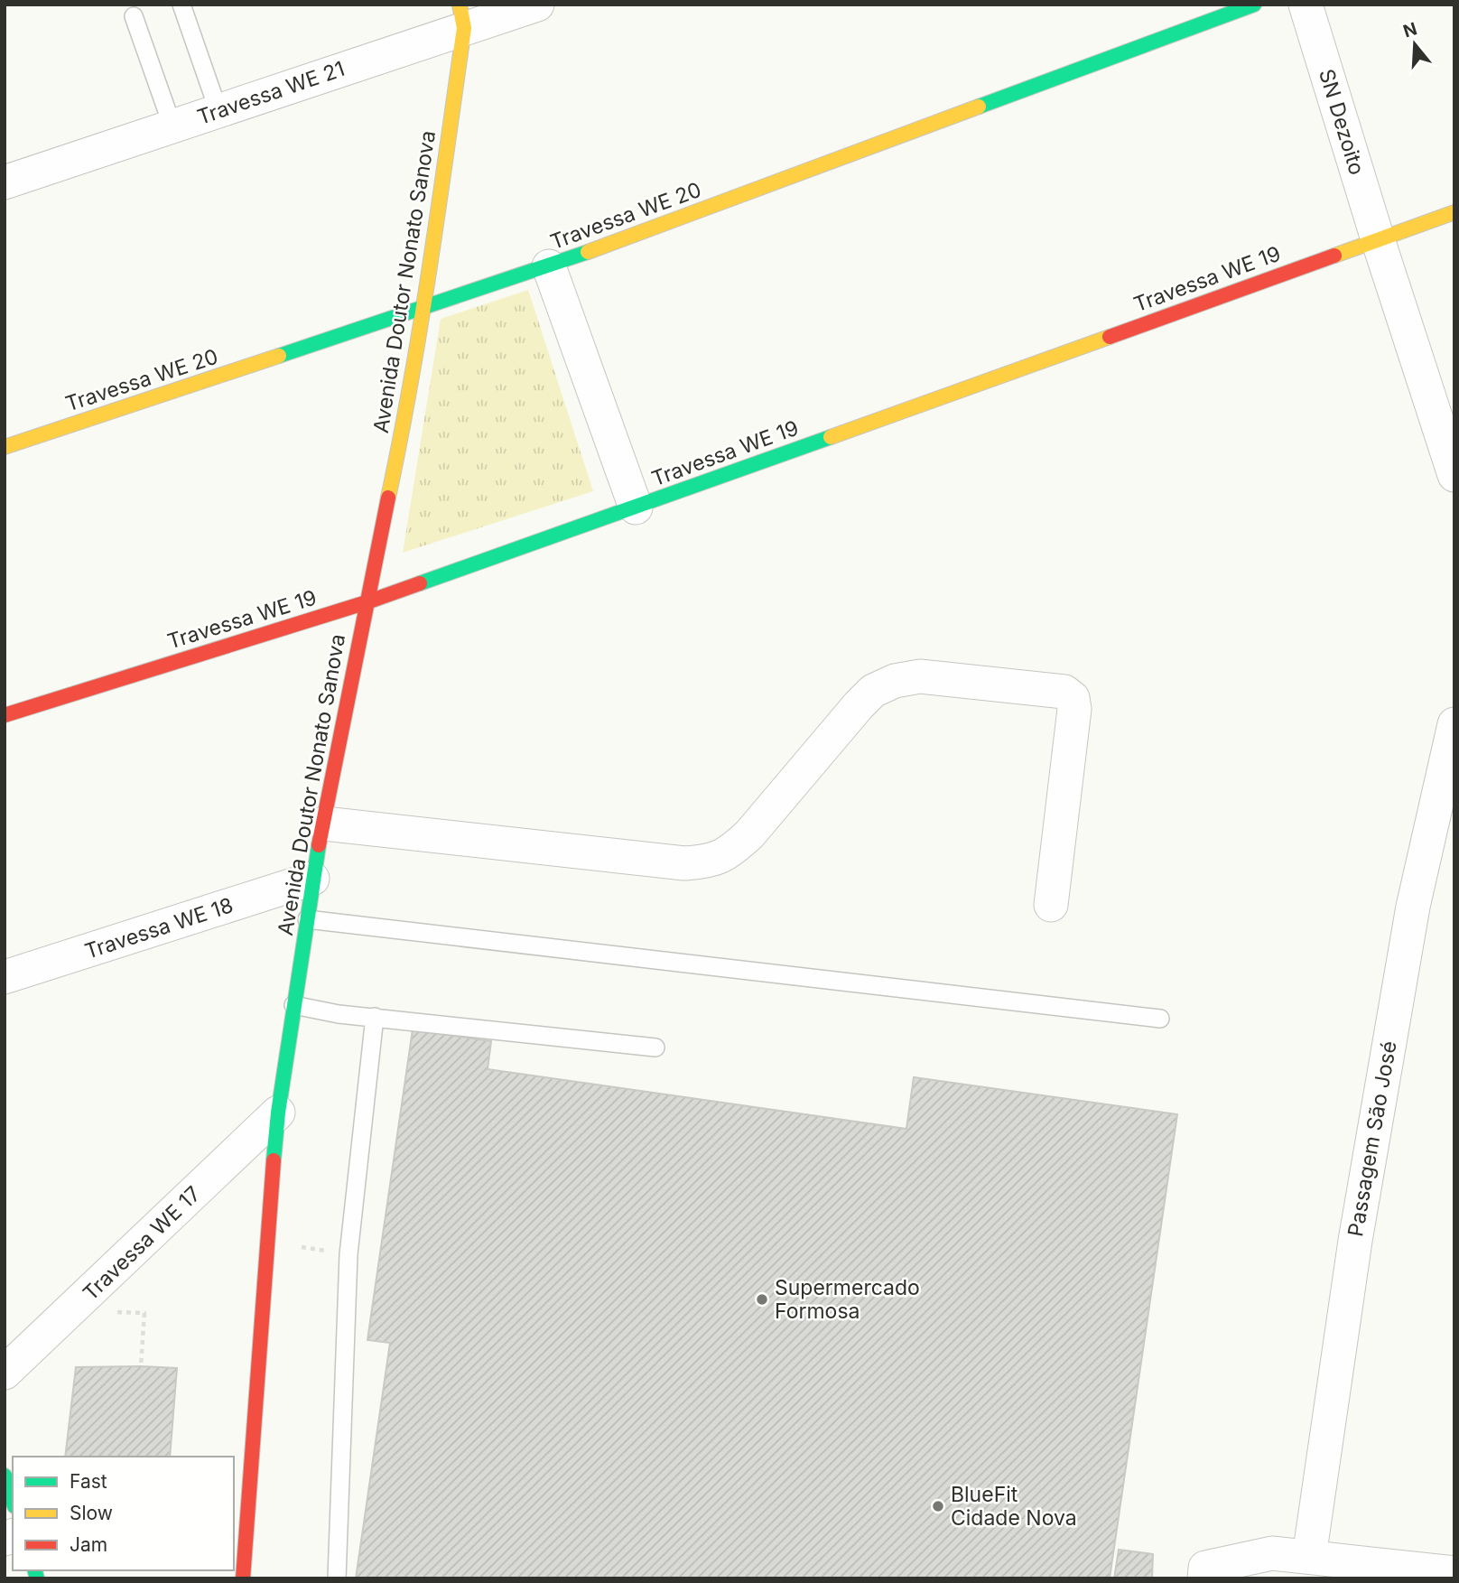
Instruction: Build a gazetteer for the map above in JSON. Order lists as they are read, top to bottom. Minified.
{"streets":{"main road":["Travessa WE 20","Travessa WE 19","Avenida Doutor Nonato Sanova"],"street":["Travessa WE 21","SN Dezoito","Travessa WE 18","Passagem São José","Travessa WE 17"]},"crossings":[["Travessa WE 21","Avenida Doutor Nonato Sanova"],["SN Dezoito","Travessa WE 19"],["Travessa WE 20","Avenida Doutor Nonato Sanova"],["Travessa WE 19","Avenida Doutor Nonato Sanova"],["Avenida Doutor Nonato Sanova","Travessa WE 18"],["Avenida Doutor Nonato Sanova","Travessa WE 17"]],"places":["Supermercado Formosa","BlueFit Cidade Nova"],"legend":["Fast","Slow","Jam"],"north":"top"}
